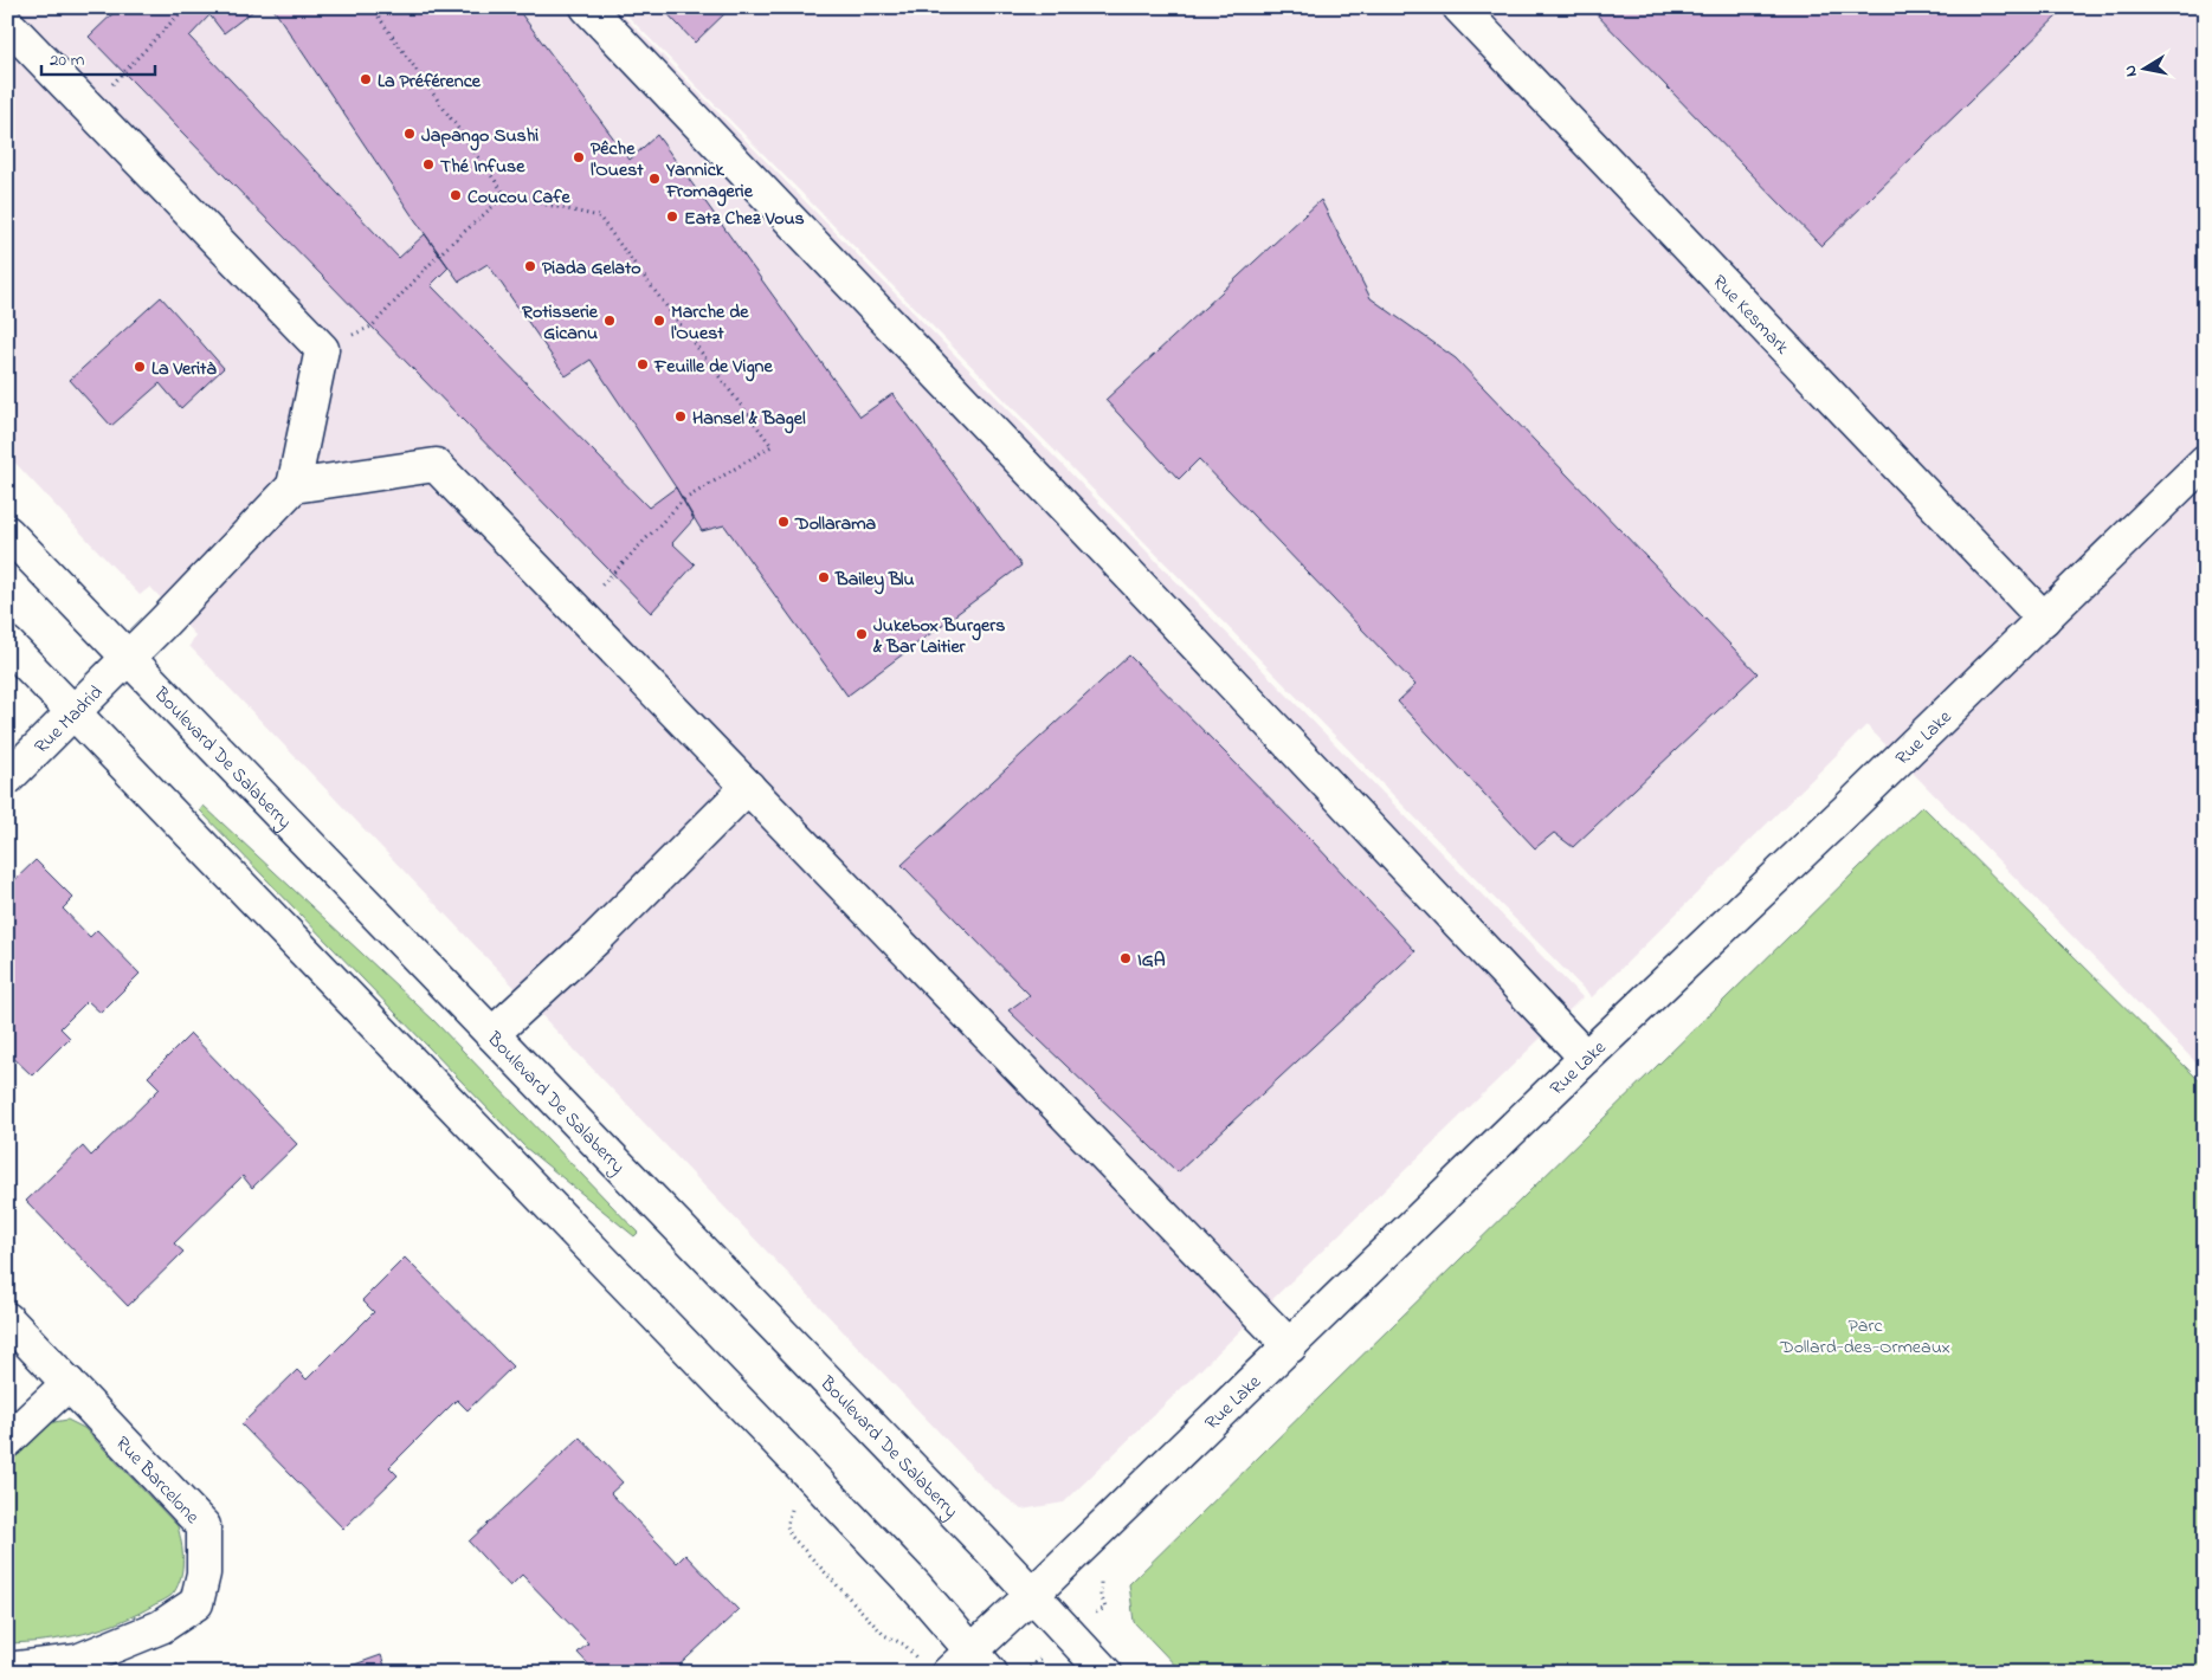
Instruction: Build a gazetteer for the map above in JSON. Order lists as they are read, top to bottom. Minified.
{"streets":{"street":["Rue Kesmark","Rue Madrid","Rue Lake","Boulevard De Salaberry","Rue Barcelone"]},"crossings":[["Rue Kesmark","Rue Lake"],["Rue Madrid","Boulevard De Salaberry"],["Rue Lake","Boulevard De Salaberry"]],"parks":["Parc Dollard-des-Ormeaux"],"places":["La Préférence","Japango Sushi","Pêche l'Ouest","Thé Infuse","Yannick Fromagerie","Coucou Cafe","Eatz Chez Vous","Piada Gelato","Rotisserie Gicanu","Marche de l'Ouest","Feuille de Vigne","La Verità","Hansel & Bagel","Dollarama","Bailey Blu","Jukebox Burgers & Bar Laitier","IGA"],"scale_bar":"20 m","north":"left"}
